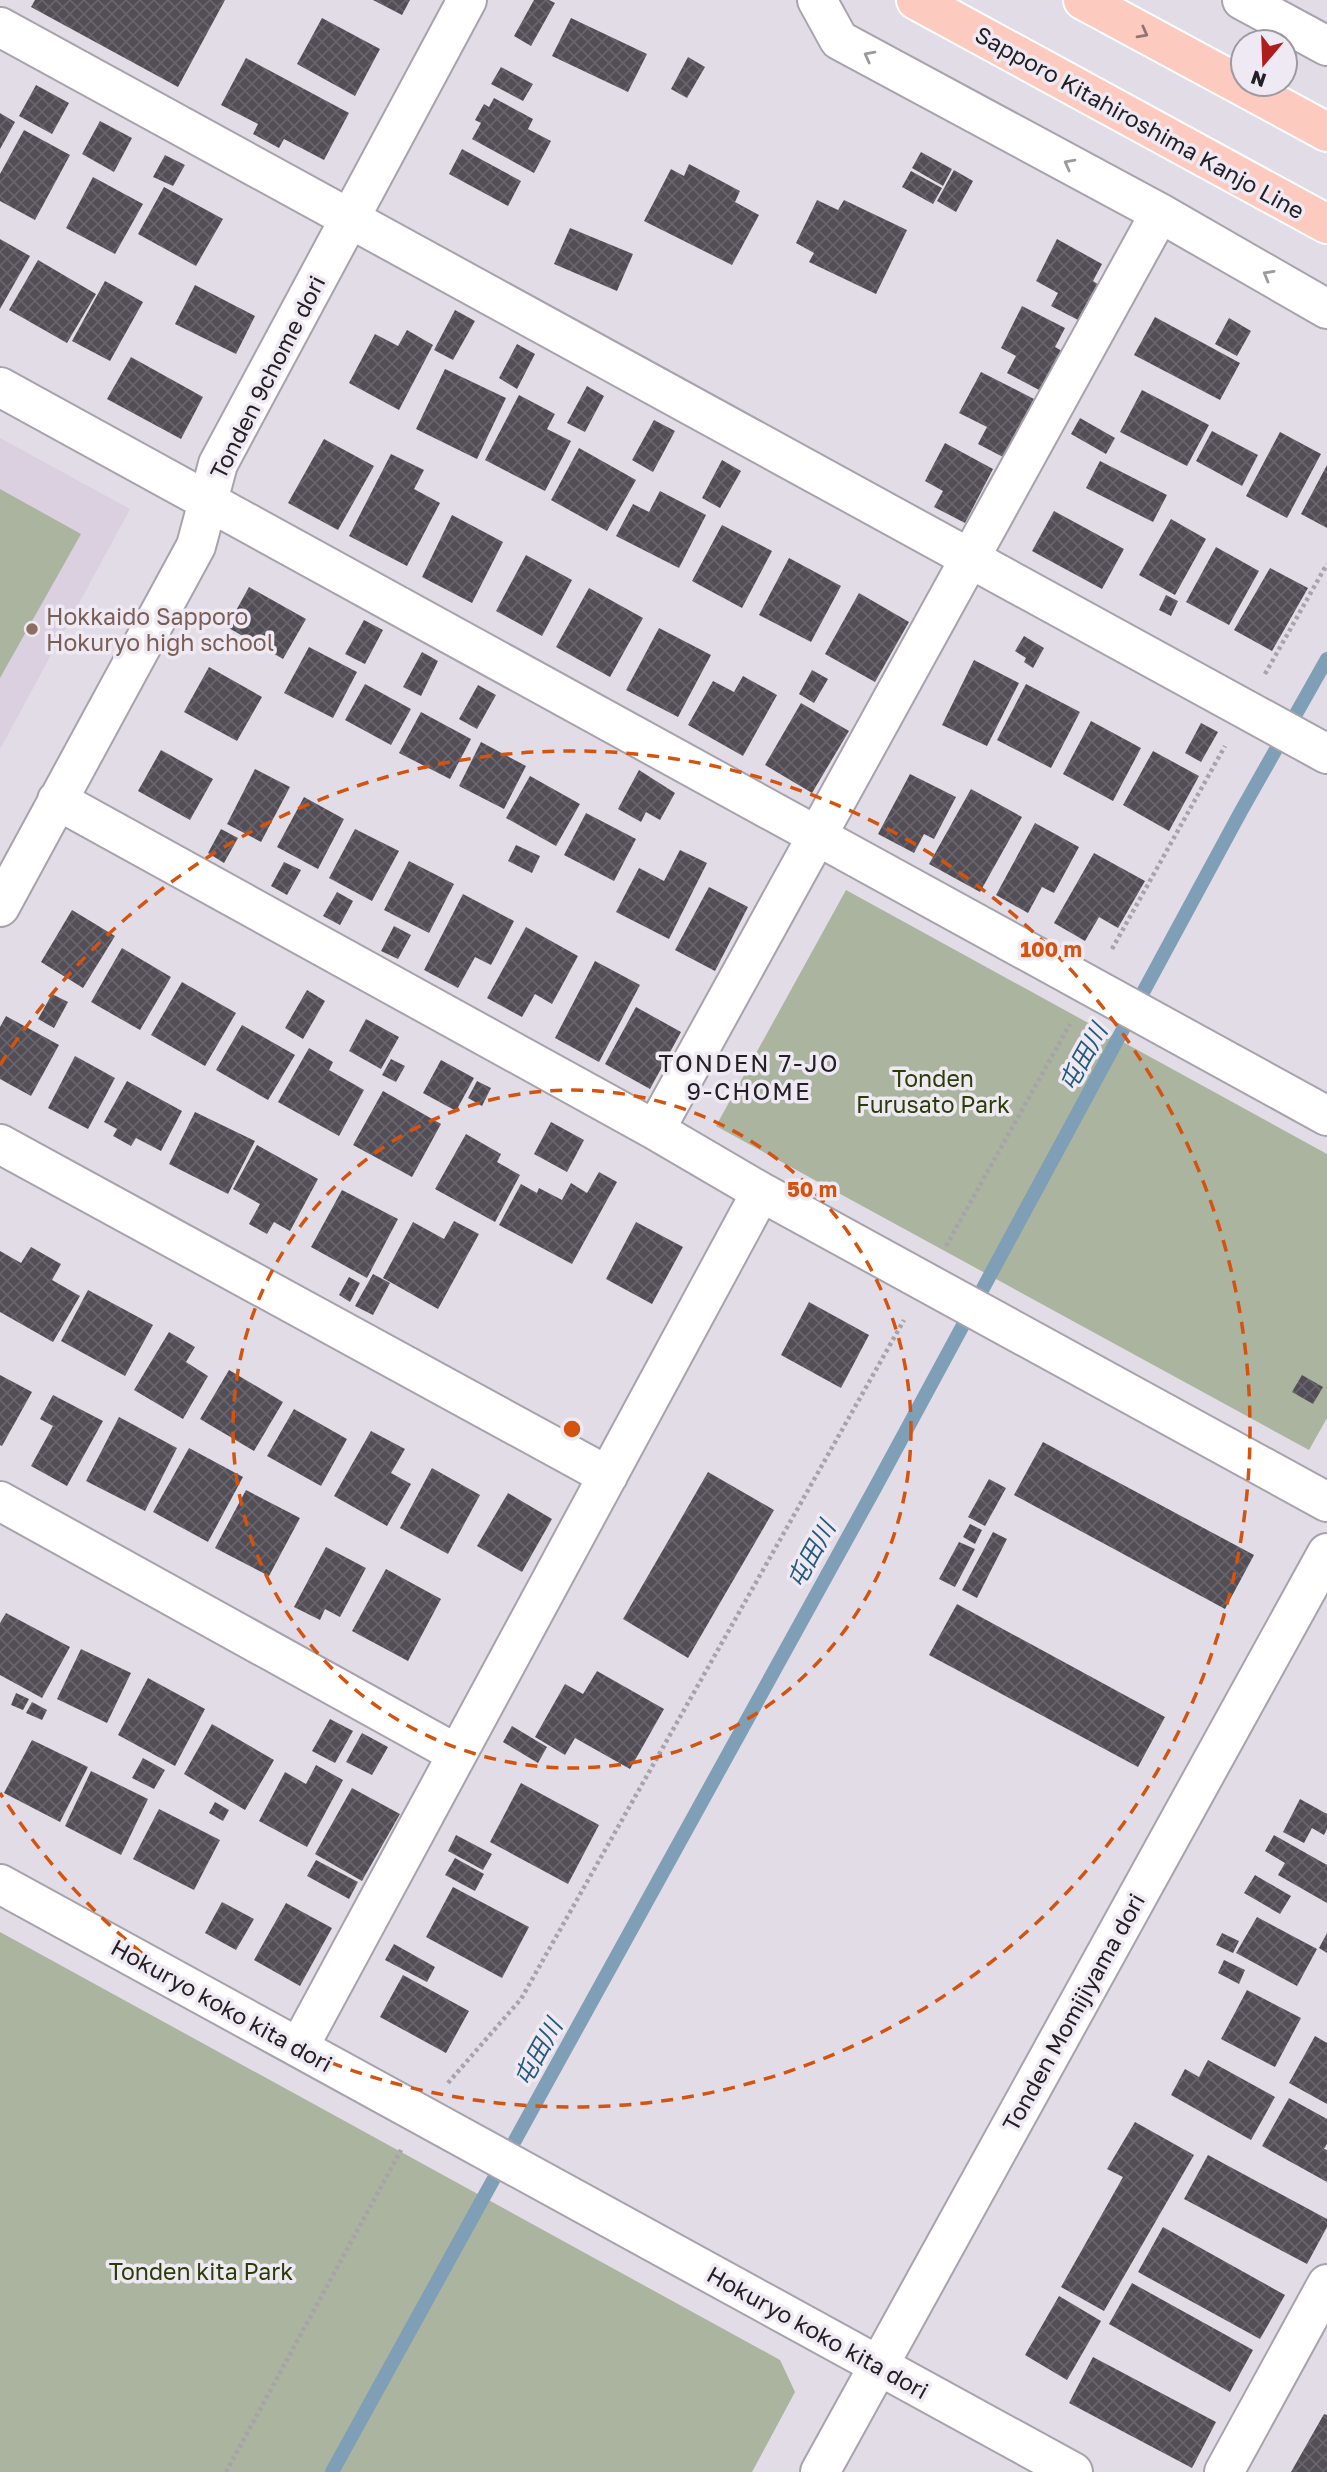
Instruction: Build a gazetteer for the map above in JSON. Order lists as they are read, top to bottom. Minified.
{"streets":{"main road":["Sapporo Kitahiroshima Kanjo Line"],"street":["Tonden 9chome dori","Hokuryo koko kita dori","Tonden Momijiyama dori"]},"crossings":[["Hokuryo koko kita dori","Tonden Momijiyama dori"]],"districts":["TONDEN 7-JO 9-CHOME"],"water":["屯田川"],"parks":["Tonden Furusato Park","Tonden kita Park"],"places":["Hokkaido Sapporo Hokuryo high school"],"north":"bottom","rings":["100 m","50 m"]}
